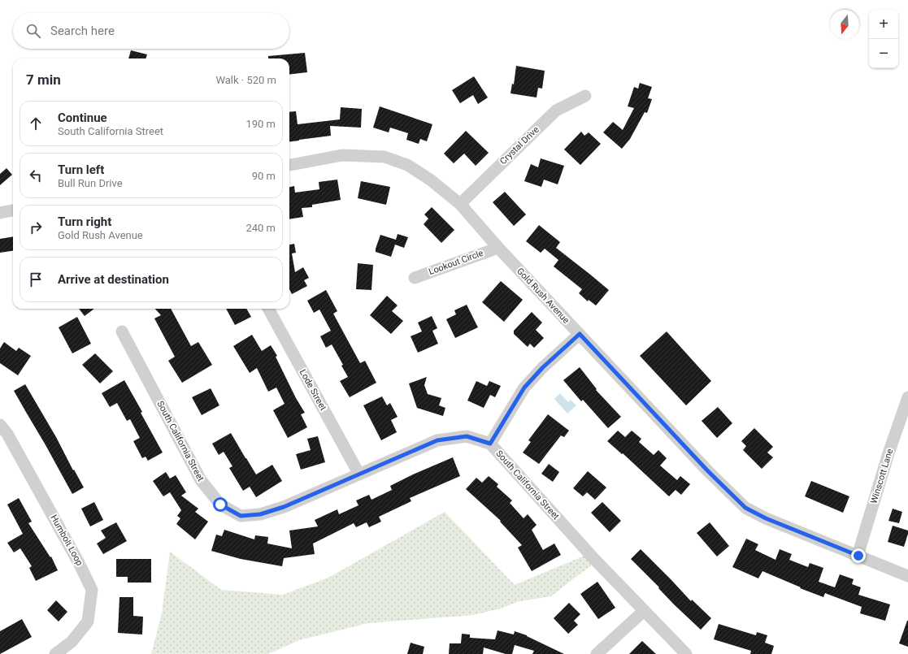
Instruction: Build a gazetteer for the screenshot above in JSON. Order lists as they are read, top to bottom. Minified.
{"streets":{"street":["Crystal Drive","Lookout Circle","Gold Rush Avenue","Lode Street","South California Street","Winscott Lane","Humbolt Loop"]},"crossings":[["Crystal Drive","Gold Rush Avenue"],["Lookout Circle","Gold Rush Avenue"],["Gold Rush Avenue","Winscott Lane"],["Lode Street","South California Street"]],"north":"bottom","page":{"map_buttons":["+","−"],"search":"Search here","heading":["7 min","Walk · 520 m"],"list":[["Continue","South California Street","190 m"],["Turn left","Bull Run Drive","90 m"],["Turn right","Gold Rush Avenue","240 m"],"Arrive at destination"]}}
